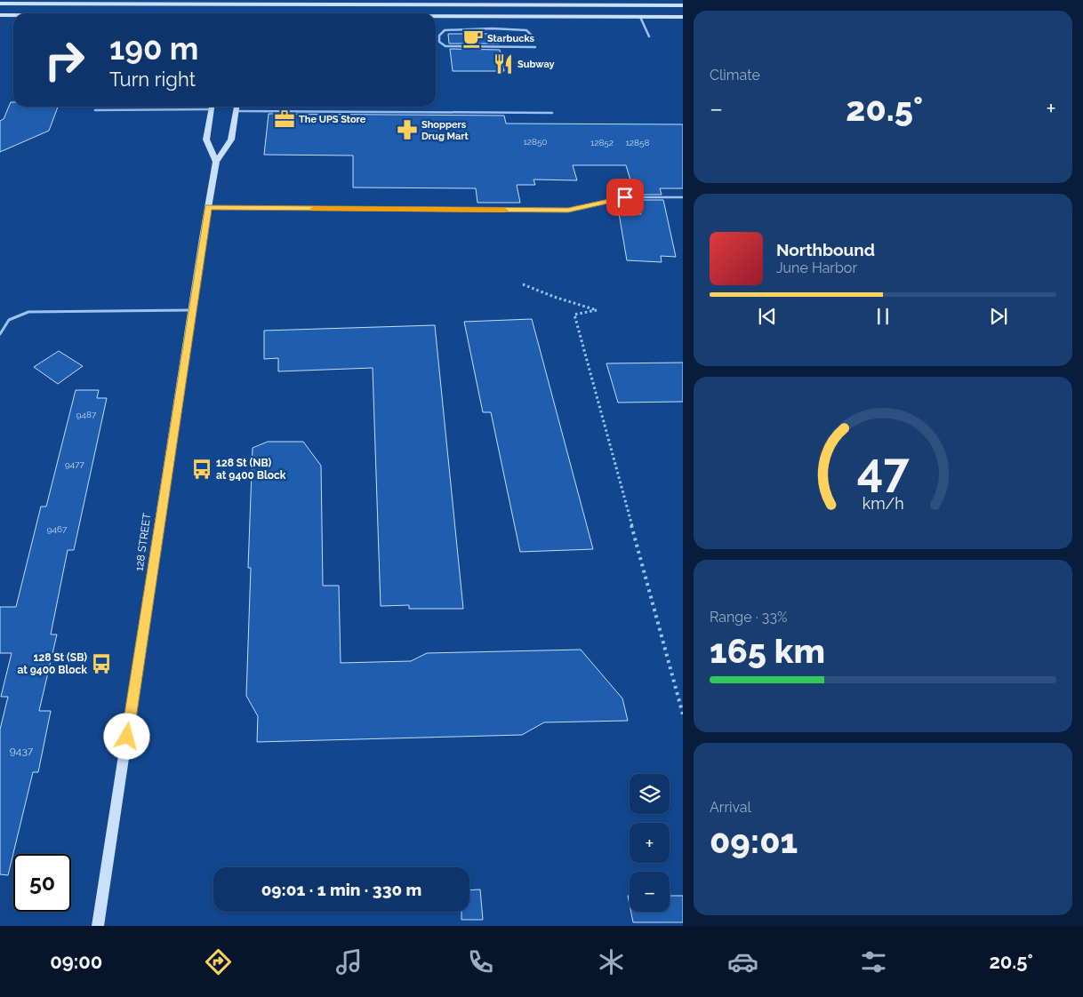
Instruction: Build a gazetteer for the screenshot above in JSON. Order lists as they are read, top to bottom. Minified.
{"streets":{"main road":["128 STREET"]},"places":{"cafe":["Starbucks"],"restaurant":["Subway"],"office":["The UPS Store"],"pharmacy":["Shoppers Drug Mart"],"bus stop":["128 St (NB) at 9400 Block","128 St (SB) at 9400 Block"]},"house_numbers":["12850","12852","12858","9487","9477","9467","9437"],"page":{"tile":["Climate",["Range · 33%","165 km"],["Arrival","09:01"]],"turn":["190 m","Turn right"],"heat":["−","20.5°","+"],"song":["Northbound","June Harbor"],"map_buttons":["+","−"],"limit":"50","trip":"09:01 · 1 min · 330 m","tabs":["09:00","20.5°"],"gauge":["47","km/h"]}}
